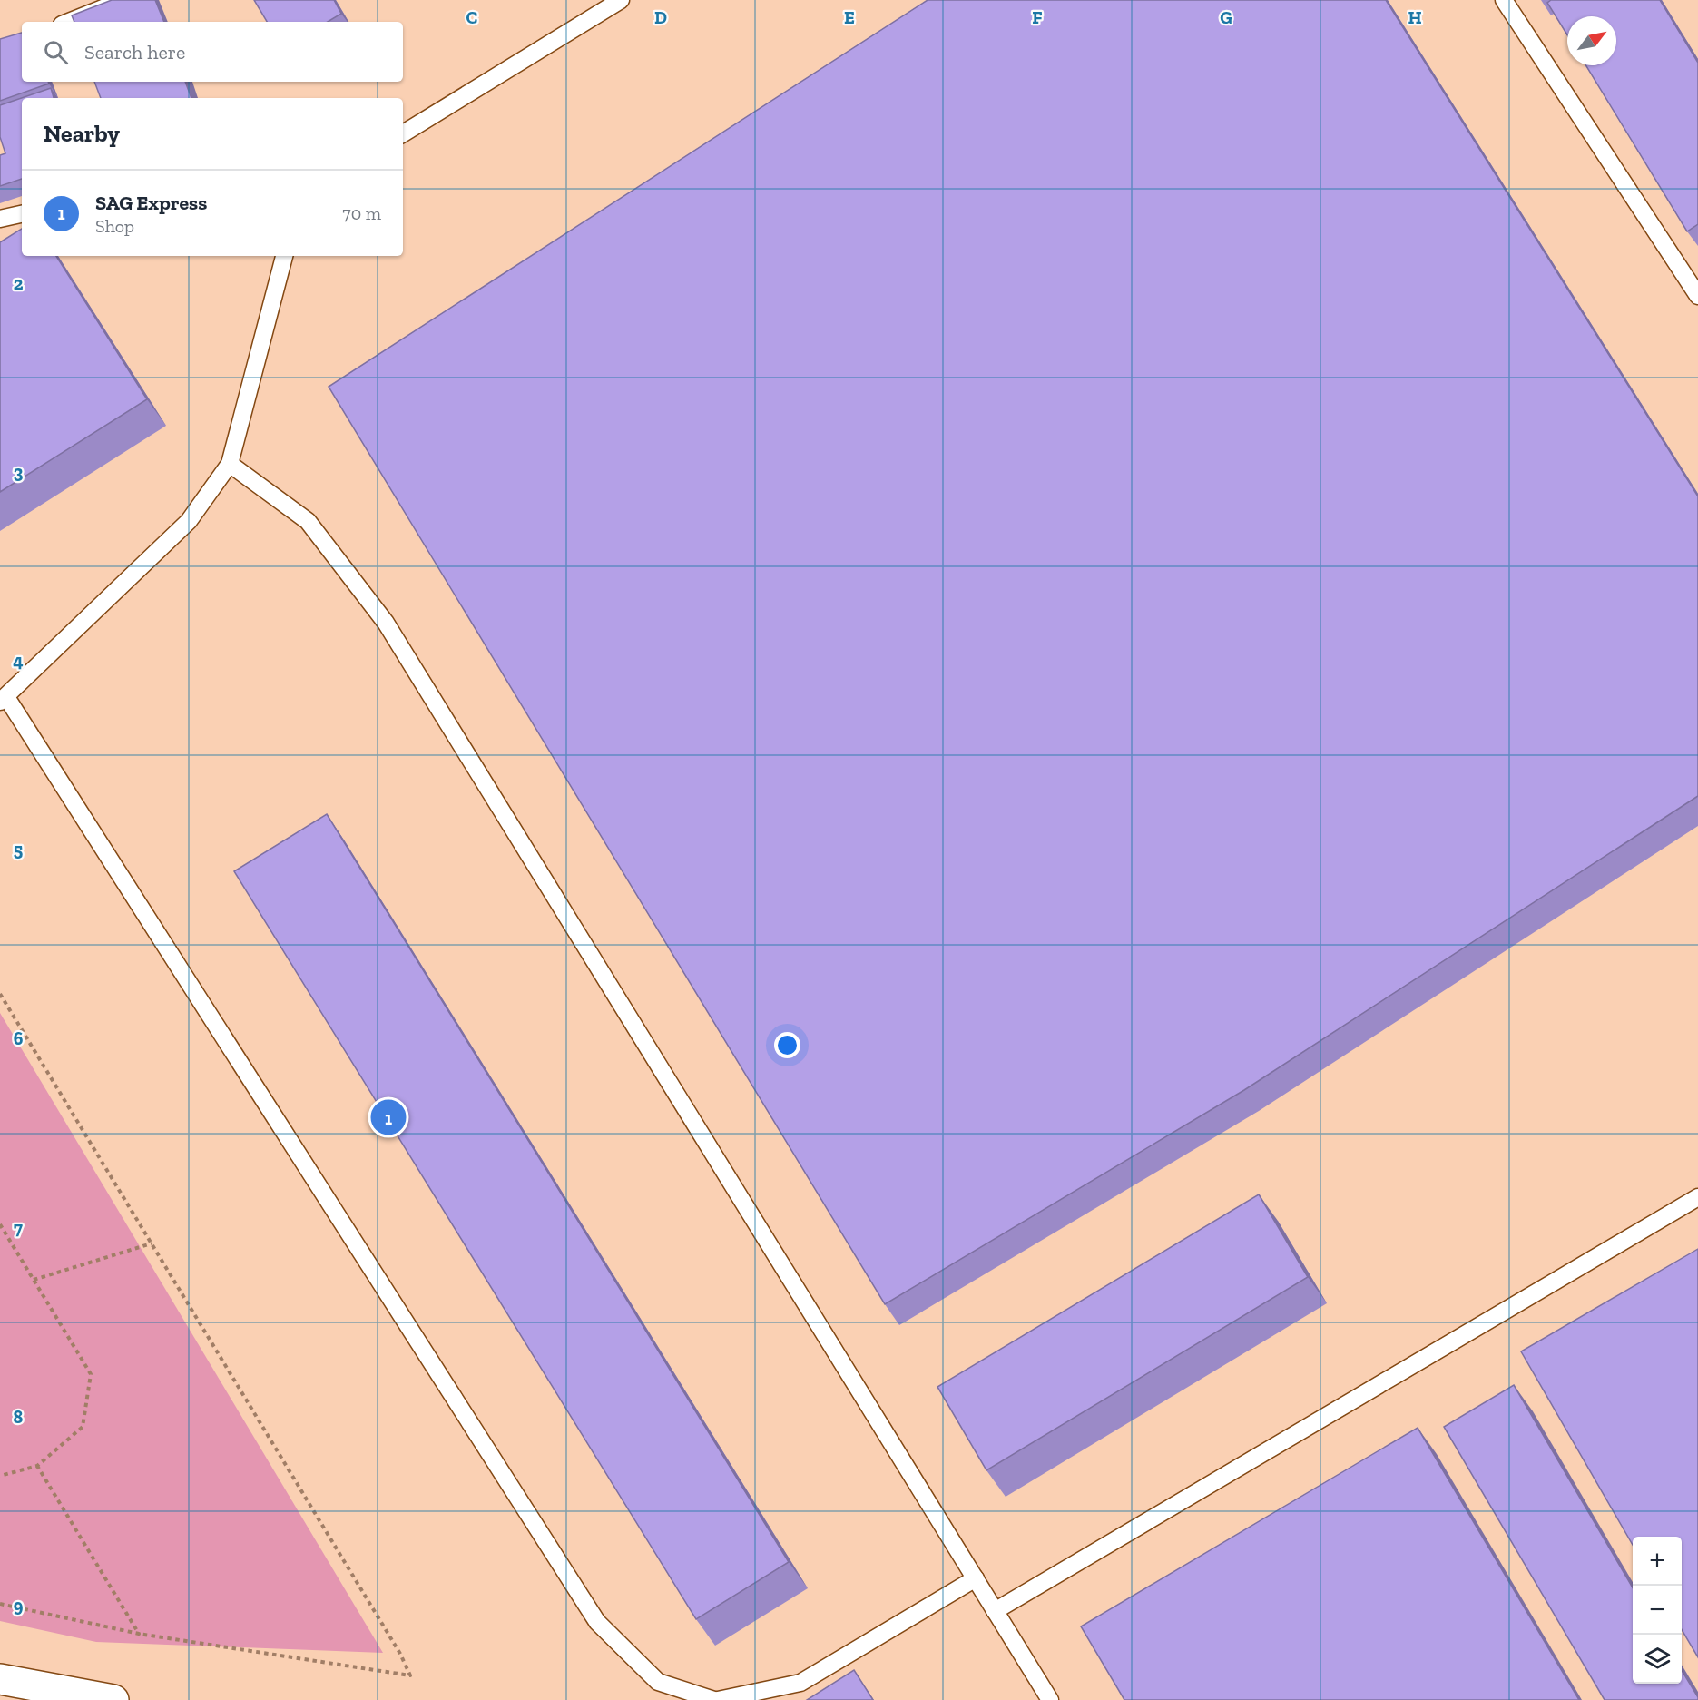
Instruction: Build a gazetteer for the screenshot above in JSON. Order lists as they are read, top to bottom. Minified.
{"north":"top right","page":{"search":"Search here","heading":"Nearby","list":[{"mark":"1","name":"SAG Express","note":"Shop","value":"70 m"}],"pins":"1","map_buttons":["+","−"]},"grid":{"columns":["C","D","E","F","G","H"],"rows":["2","3","4","5","6","7","8","9"]}}
